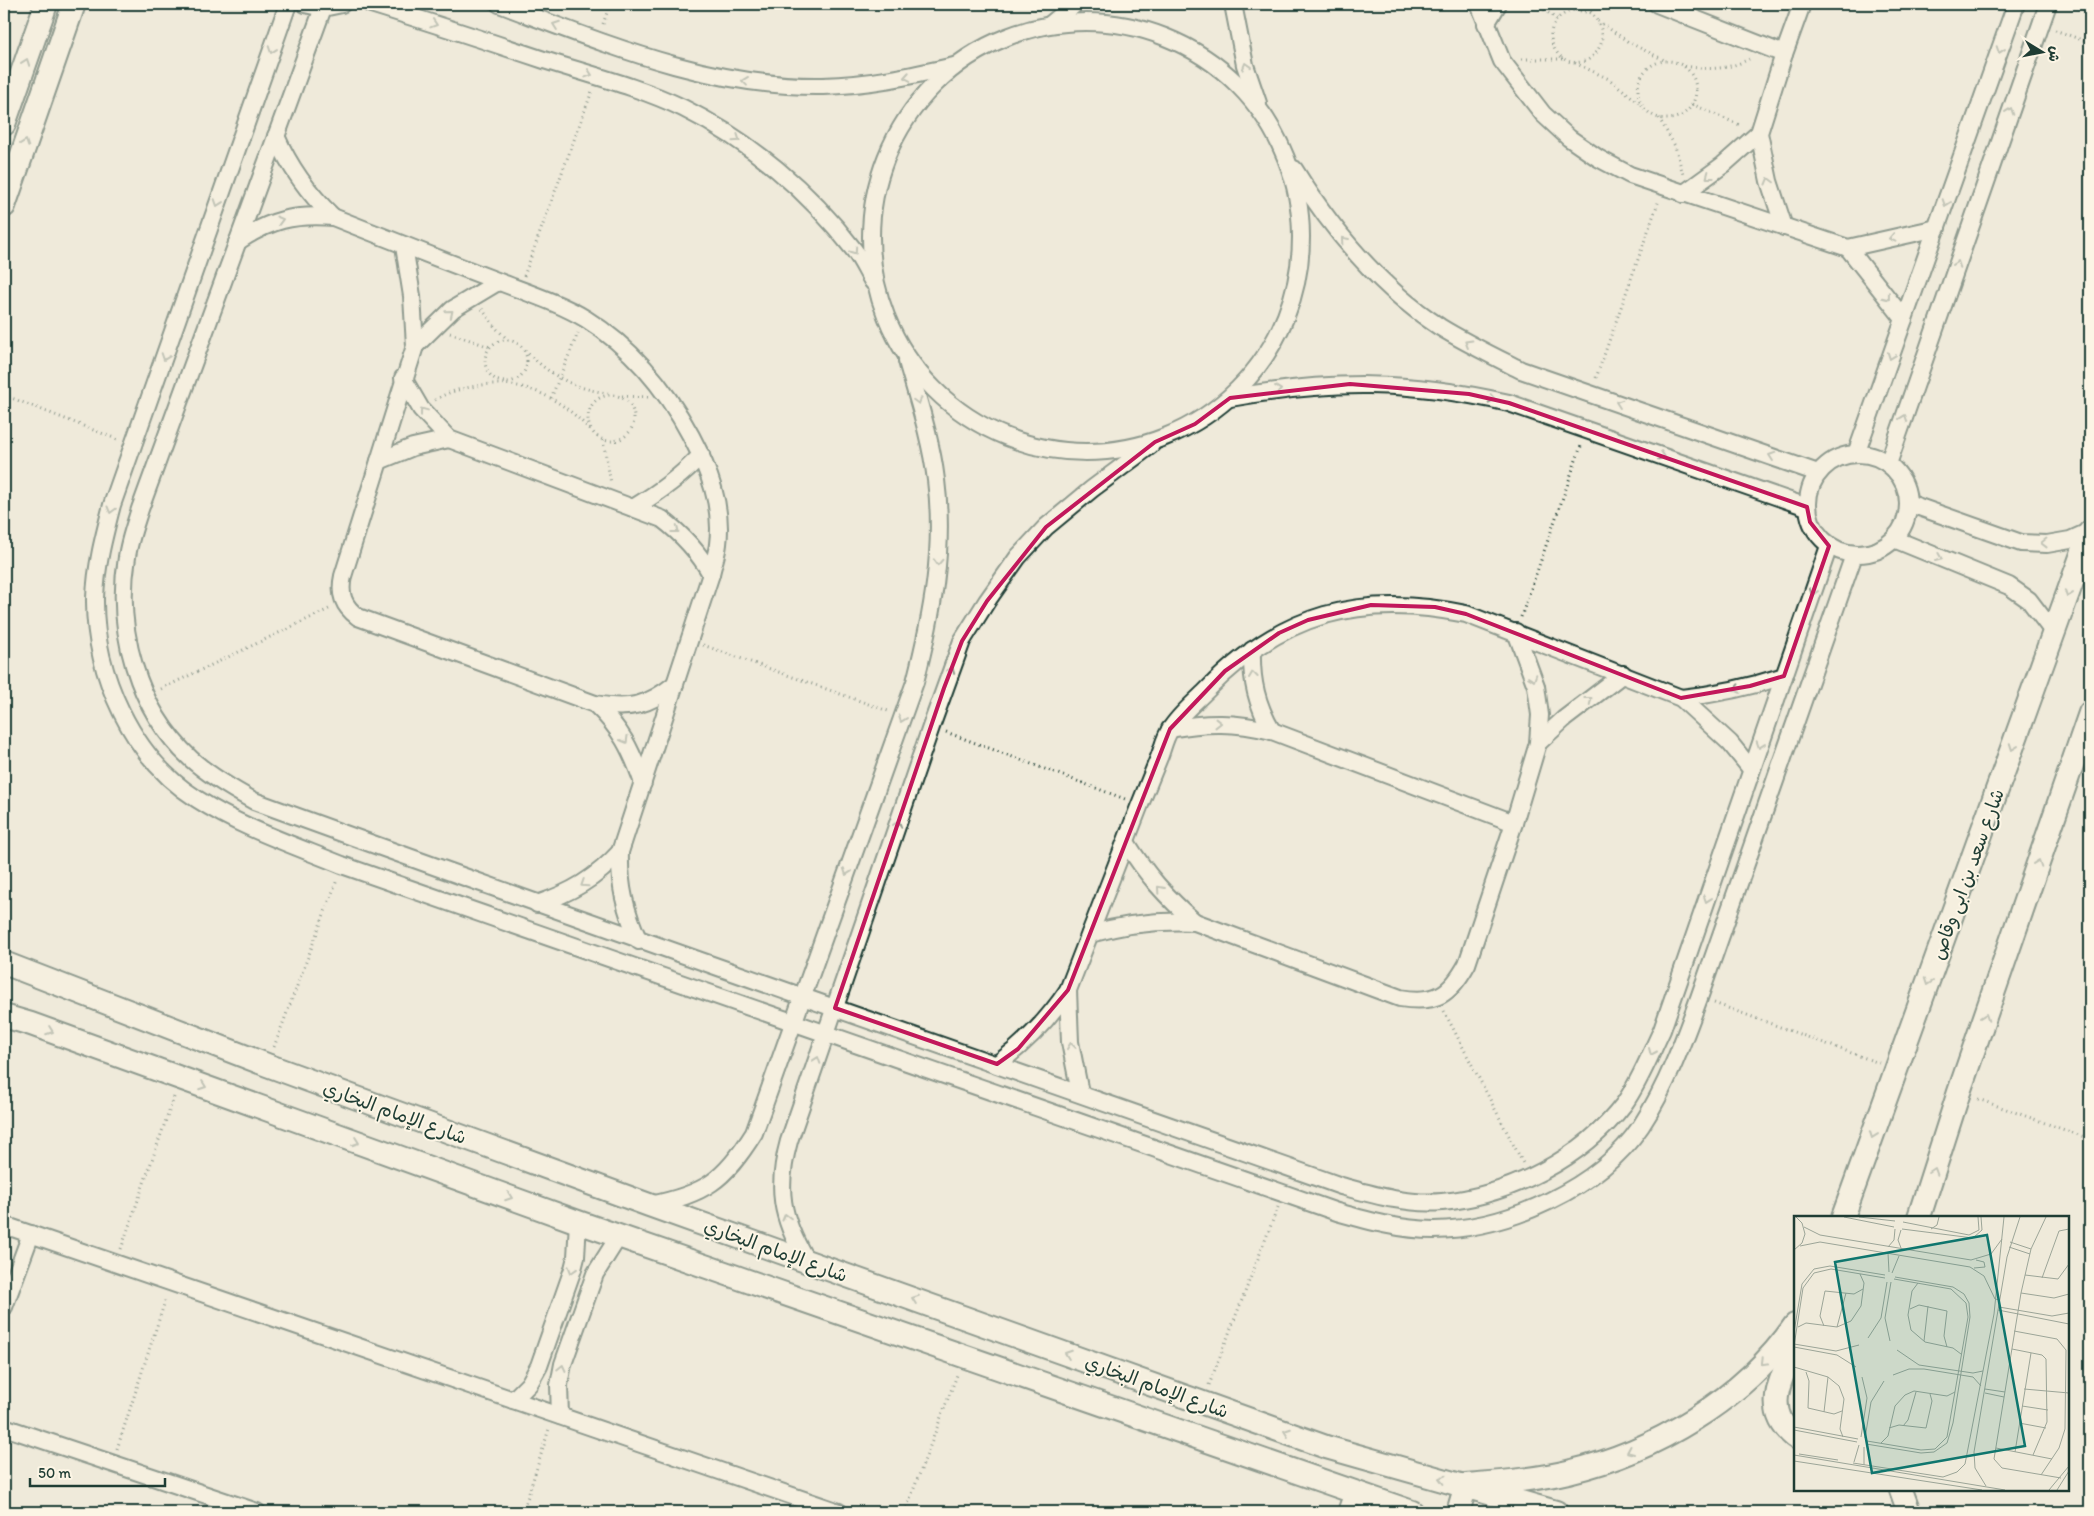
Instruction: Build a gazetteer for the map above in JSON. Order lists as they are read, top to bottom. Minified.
{"streets":{"street":["شارع سعد بن ابى وقاص","شارع الإمام البخاري"]},"scale_bar":"50 m","north":"right"}
